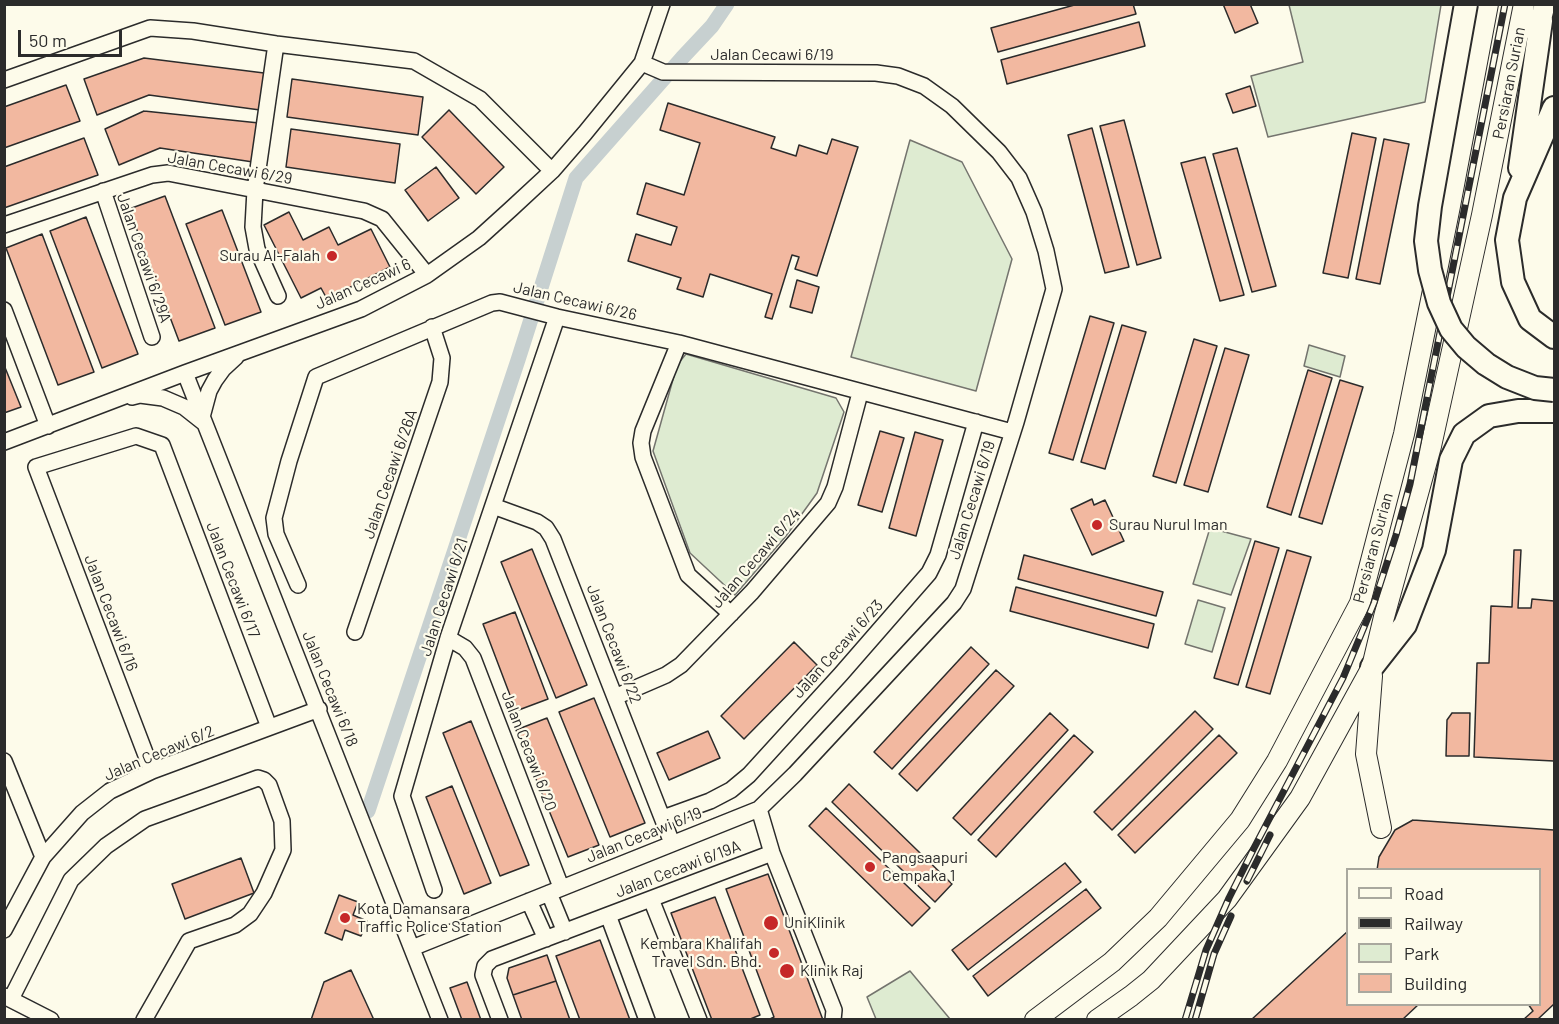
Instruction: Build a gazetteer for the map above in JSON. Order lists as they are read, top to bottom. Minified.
{"streets":{"main road":["Persiaran Surian"],"street":["Jalan Cecawi 6/19","Jalan Cecawi 6/29","Jalan Cecawi 6/29A","Jalan Cecawi 6","Jalan Cecawi 6/26","Jalan Cecawi 6/26A","Jalan Cecawi 6/24","Jalan Cecawi 6/17","Jalan Cecawi 6/21","Jalan Cecawi 6/16","Jalan Cecawi 6/22","Jalan Cecawi 6/23","Jalan Cecawi 6/18","Jalan Cecawi 6/20","Jalan Cecawi 6/2","Jalan Cecawi 6/19A"]},"crossings":[["Jalan Cecawi 6/19","Jalan Cecawi 6"],["Jalan Cecawi 6/19","Jalan Cecawi 6/26"],["Jalan Cecawi 6/19","Jalan Cecawi 6/18"],["Jalan Cecawi 6/19","Jalan Cecawi 6/20"],["Jalan Cecawi 6/29","Jalan Cecawi 6/29A"],["Jalan Cecawi 6/29","Jalan Cecawi 6"],["Jalan Cecawi 6","Jalan Cecawi 6/18"],["Jalan Cecawi 6/26","Jalan Cecawi 6/26A"],["Jalan Cecawi 6/26","Jalan Cecawi 6/24"],["Jalan Cecawi 6/26","Jalan Cecawi 6/21"],["Jalan Cecawi 6/26","Jalan Cecawi 6/23"],["Jalan Cecawi 6/24","Jalan Cecawi 6/22"],["Jalan Cecawi 6/17","Jalan Cecawi 6/16"],["Jalan Cecawi 6/17","Jalan Cecawi 6/2"],["Jalan Cecawi 6/21","Jalan Cecawi 6/22"],["Jalan Cecawi 6/21","Jalan Cecawi 6/20"],["Jalan Cecawi 6/16","Jalan Cecawi 6/2"],["Jalan Cecawi 6/22","Jalan Cecawi 6/23"],["Jalan Cecawi 6/18","Jalan Cecawi 6/2"],["Jalan Cecawi 6/20","Jalan Cecawi 6/19A"]],"places":["Surau Al-Falah","Surau Nurul Iman","Pangsaapuri Cempaka 1","Kota Damansara Traffic Police Station","UniKlinik","Kembara Khalifah Travel Sdn. Bhd.","Klinik Raj"],"legend":["Road","Railway","Park","Building"],"scale_bar":"50 m"}
